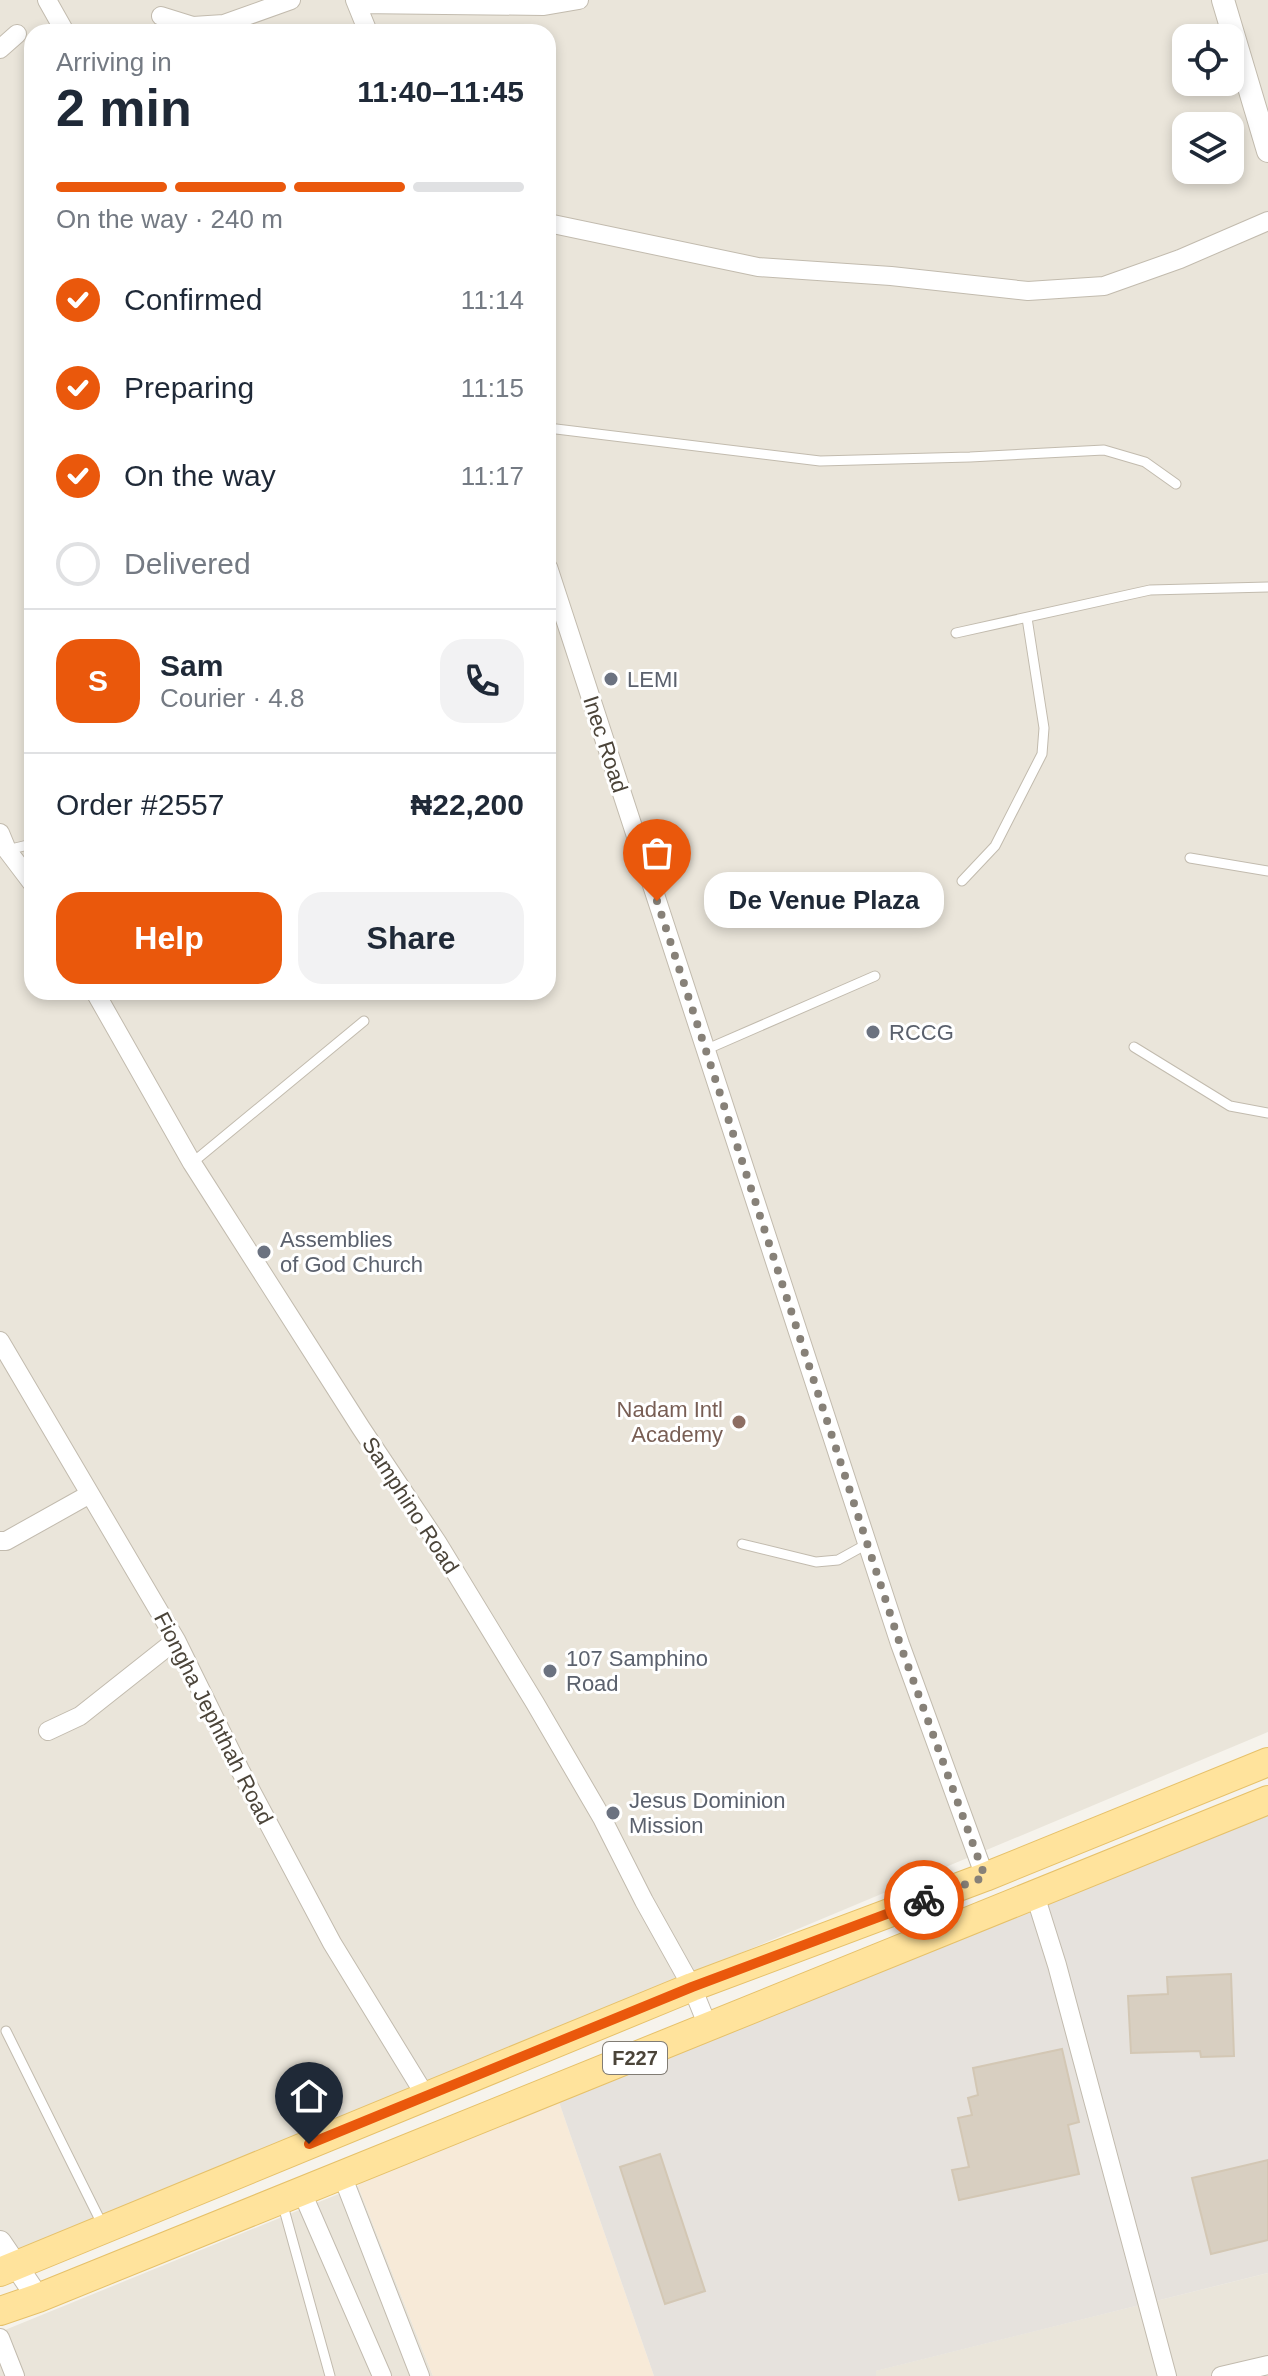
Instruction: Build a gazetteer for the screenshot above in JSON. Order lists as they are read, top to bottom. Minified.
{"streets":{"main road":["F227"],"street":["Inec Road","Samphino Road","Fiongha Jephthah Road"]},"crossings":[["Inec Road","F227"],["Samphino Road","F227"],["Fiongha Jephthah Road","F227"]],"places":["LEMI","De Venue Plaza","RCCG","Assemblies of God Church","Nadam Intl Academy","107 Samphino Road","Jesus Dominion Mission"],"page":{"heading":["2 min","Arriving in","11:40–11:45"],"panel":["Sam","Courier · 4.8","Order #2557","₦22,200"],"bar":"On the way · 240 m","list":[["Confirmed","11:14"],["Preparing","11:15"],["On the way","11:17"],"Delivered"],"round":"S","bubble":"De Venue Plaza","buttons":["Help","Share"]}}
